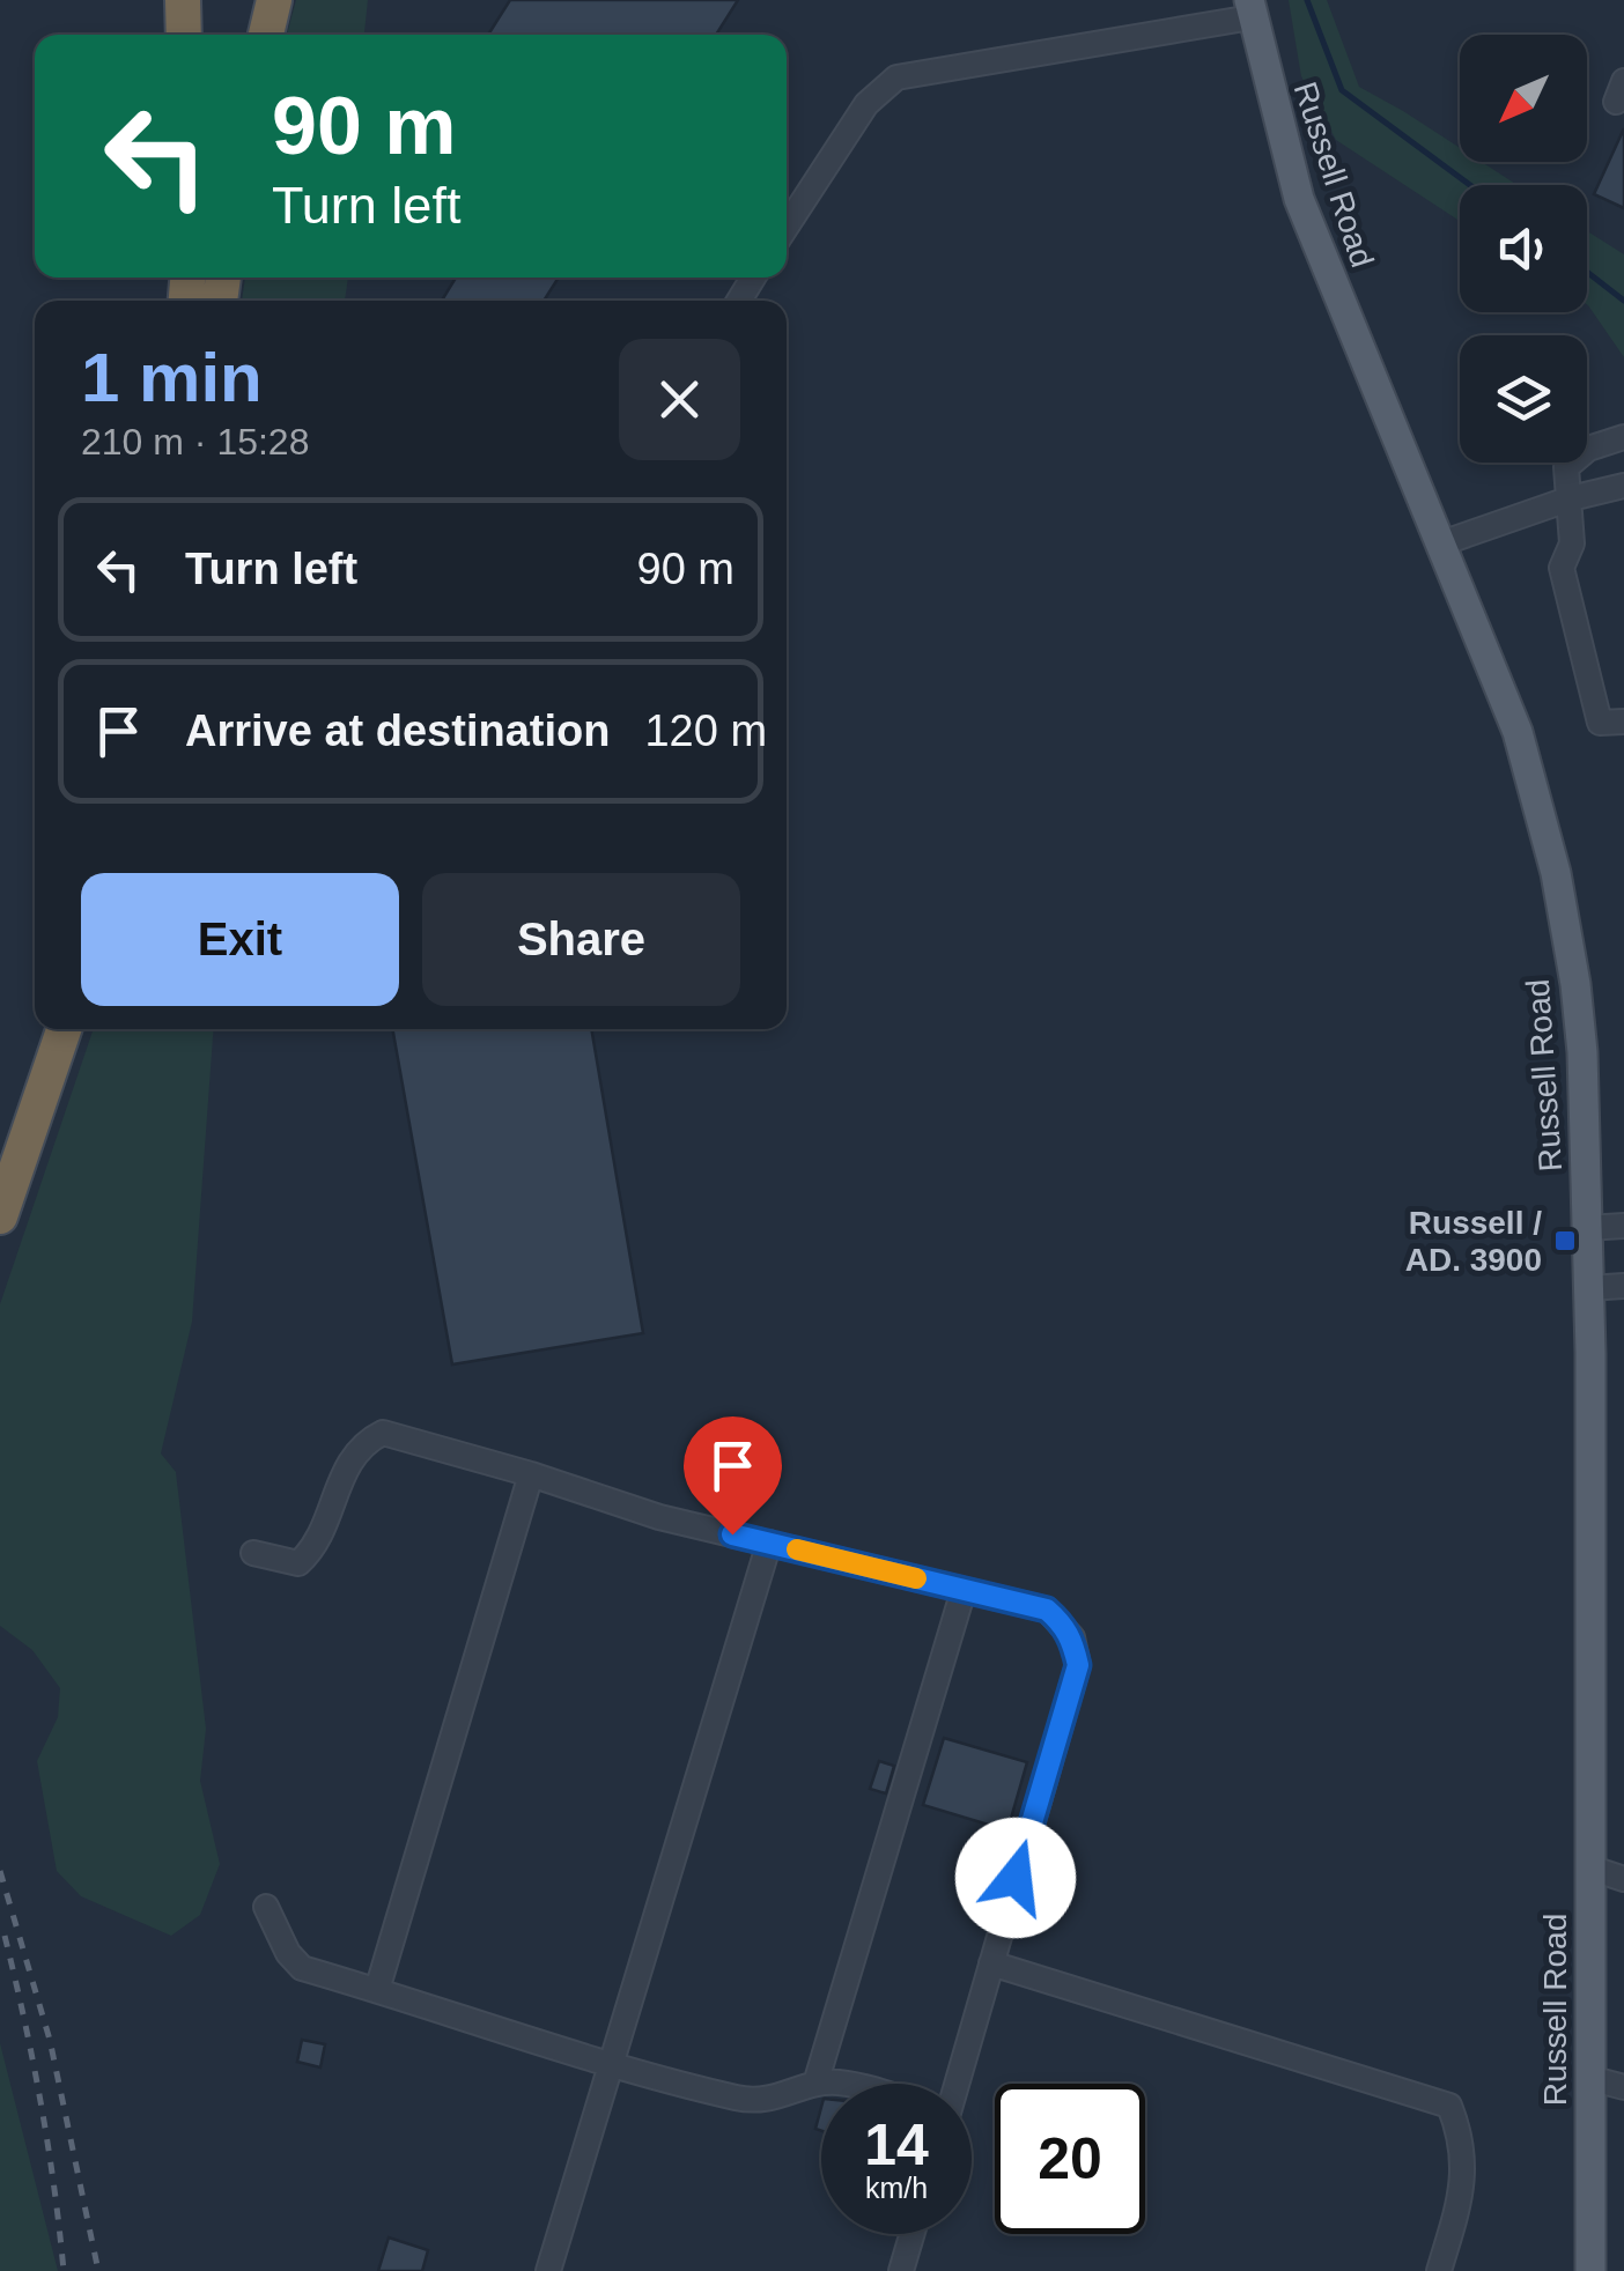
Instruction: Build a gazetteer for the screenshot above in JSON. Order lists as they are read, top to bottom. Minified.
{"streets":{"main road":["Russell Road"]},"places":{"transit":["Russell / AD. 3900"]},"north":"bottom left","page":{"turn":["90 m","Turn left"],"heading":["1 min","210 m · 15:28"],"list":[{"name":"Turn left","value":"90 m"},{"name":"Arrive at destination","value":"120 m"}],"buttons":["Exit","Share"],"speed":"14 km/h","limit":"20"}}
